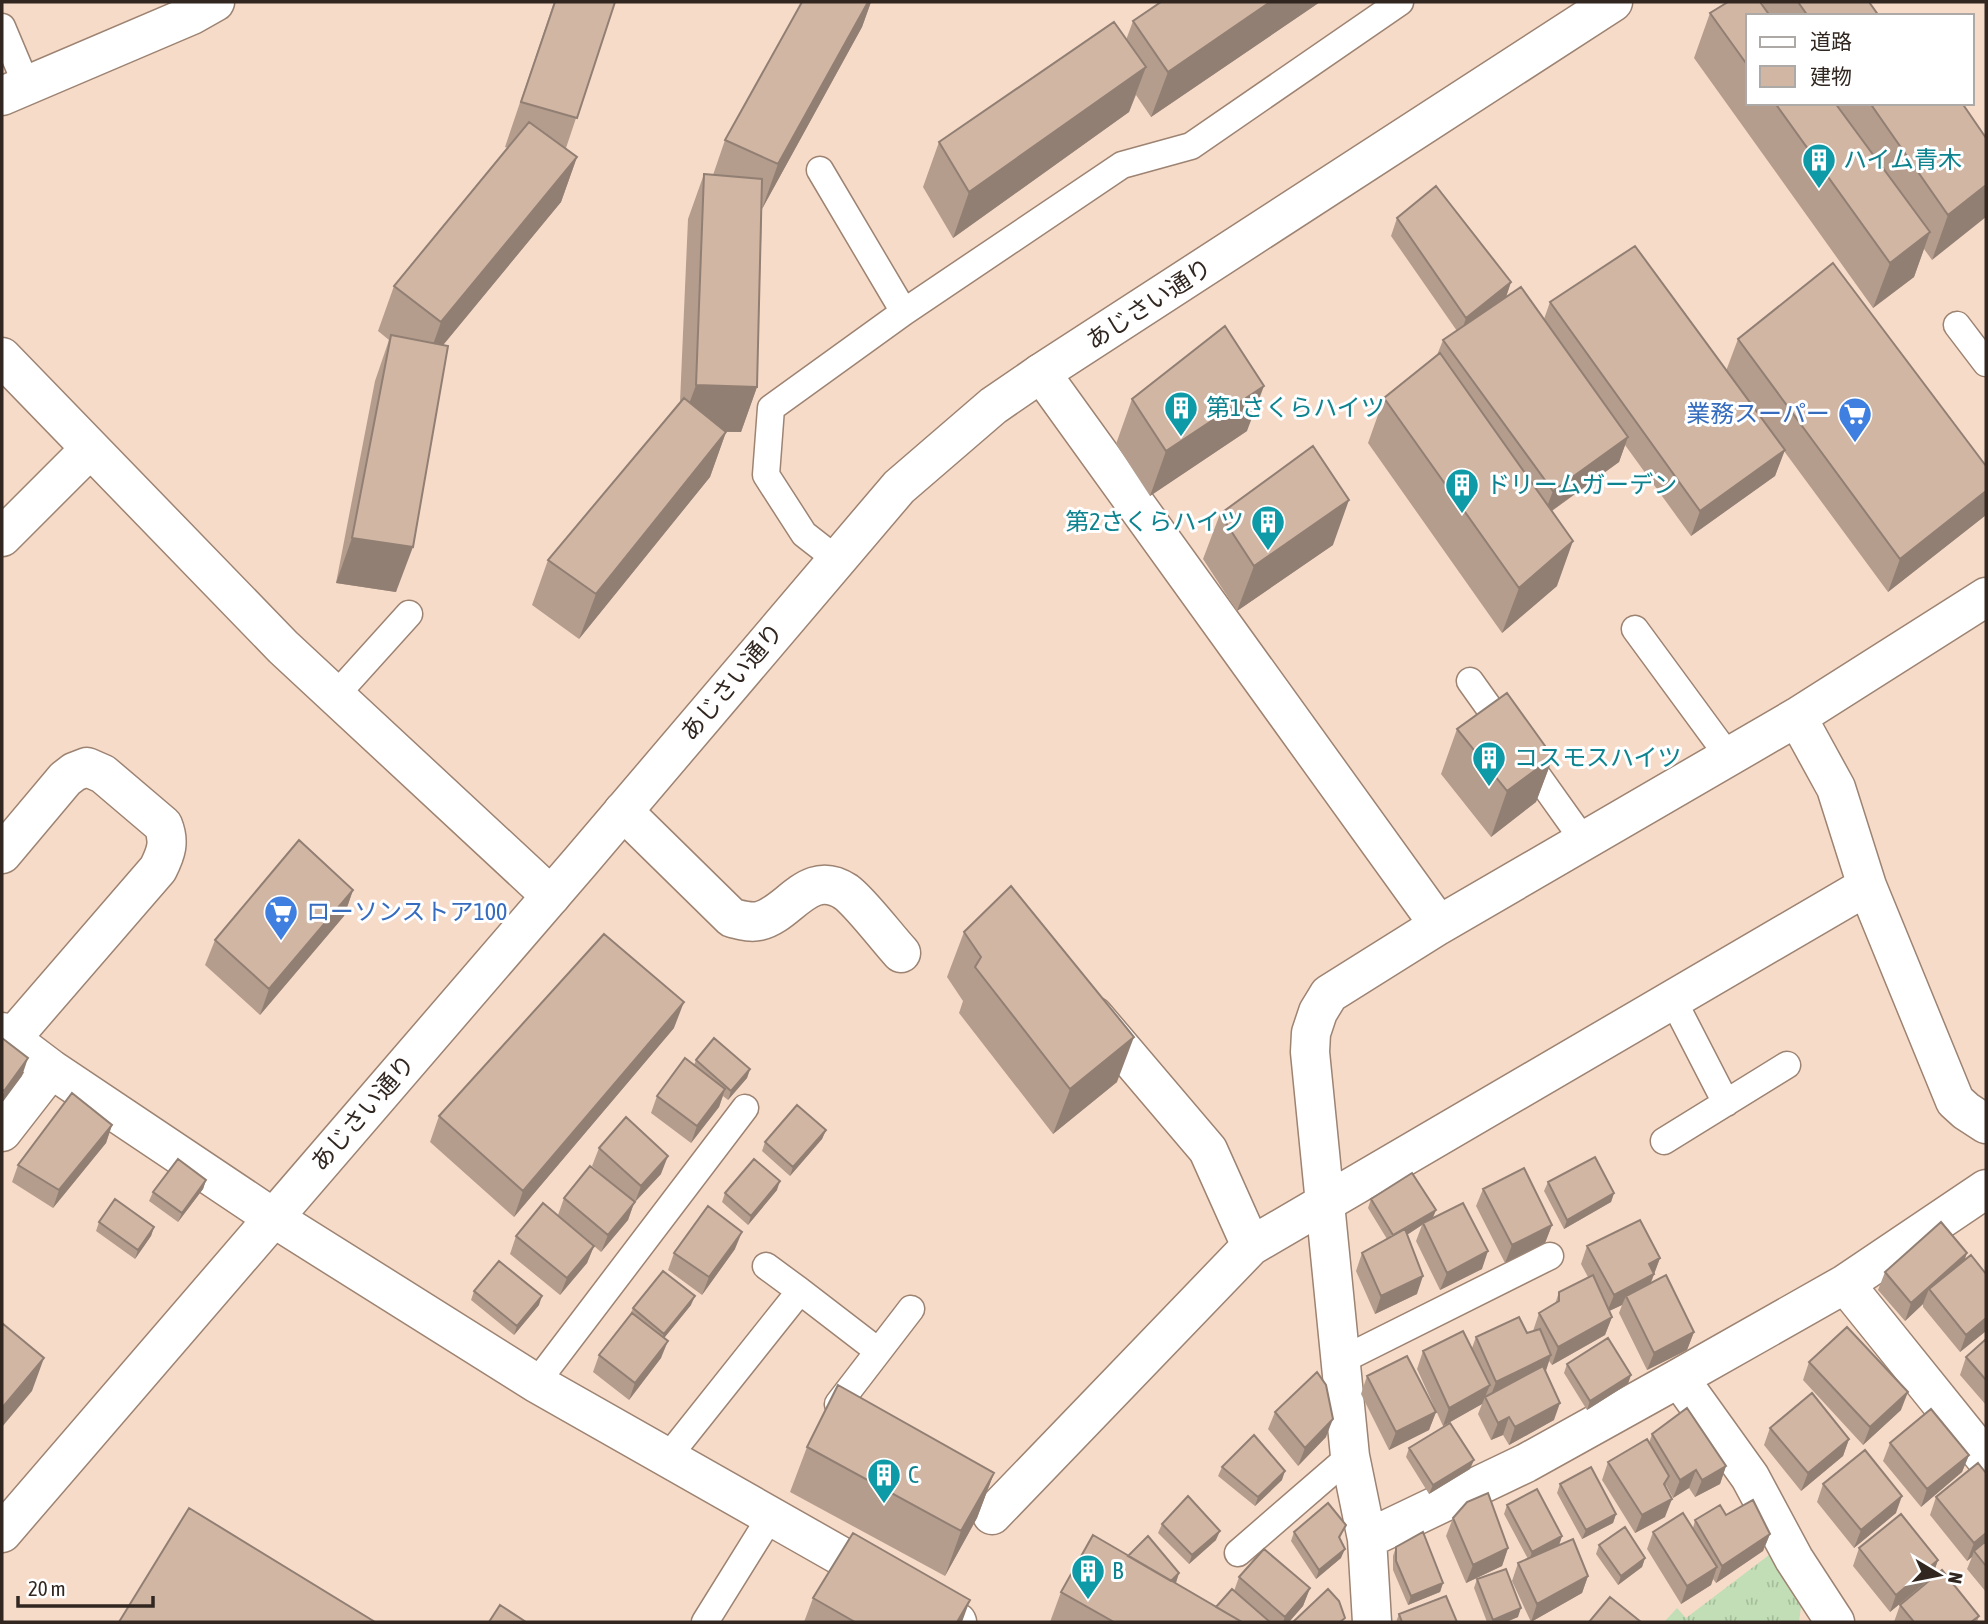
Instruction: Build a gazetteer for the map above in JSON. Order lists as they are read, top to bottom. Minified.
{"streets":{"street":["あじさい通り"]},"places":{"building":["ハイム青木","第1さくらハイツ","ドリームガーデン","第2さくらハイツ","コスモスハイツ","C","B"],"supermarket":["業務スーパー","ローソンストア100"]},"legend":["道路","建物"],"scale_bar":"20 m","north":"right"}
